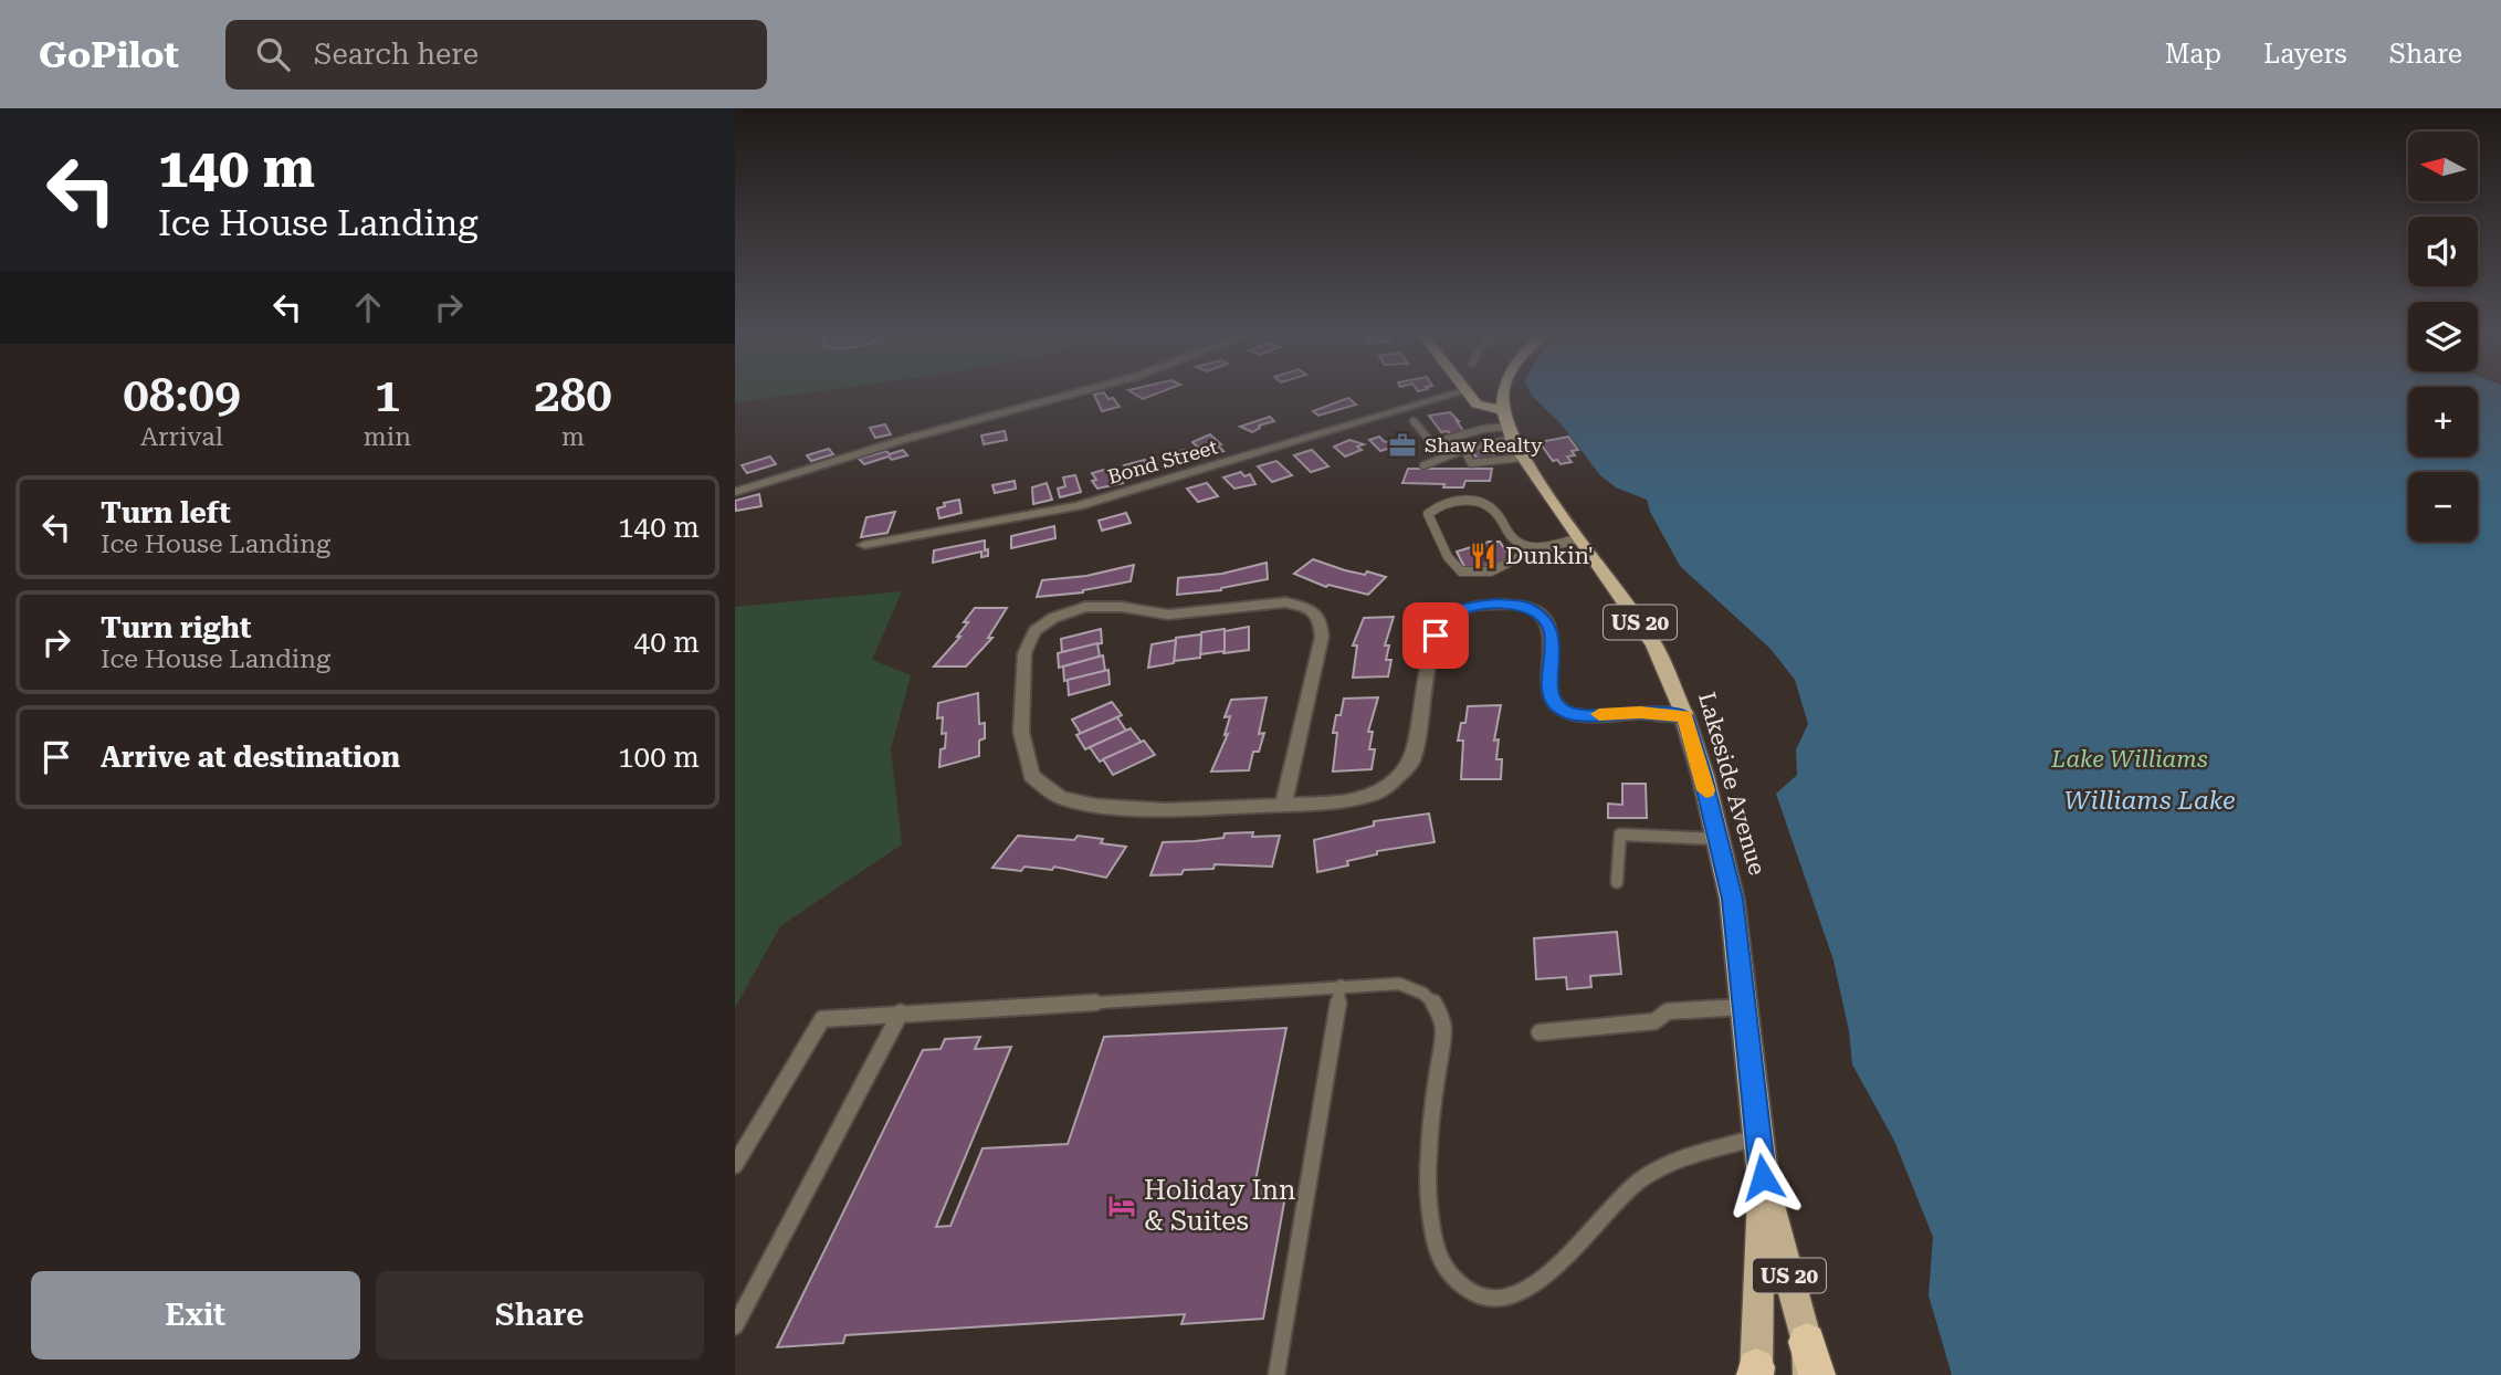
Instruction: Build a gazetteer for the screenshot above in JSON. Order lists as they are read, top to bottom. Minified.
{"streets":{"highway":["US 20","Lakeside Avenue"],"street":["Bond Street"]},"water":["Williams Lake"],"parks":["Lake Williams"],"places":{"office":["Shaw Realty"],"restaurant":["Dunkin'"],"hotel":["Holiday Inn & Suites"]},"north":"left","page":{"header":"GoPilot","search":"Search here","nav":["Map","Layers","Share"],"turn":["140 m","Ice House Landing"],"map_buttons":["+","−"],"eta":["08:09","Arrival","1","min","280","m"],"list":[{"name":"Turn left","note":"Ice House Landing","value":"140 m"},{"name":"Turn right","note":"Ice House Landing","value":"40 m"},{"name":"Arrive at destination","value":"100 m"}],"buttons":["Exit","Share"]}}
